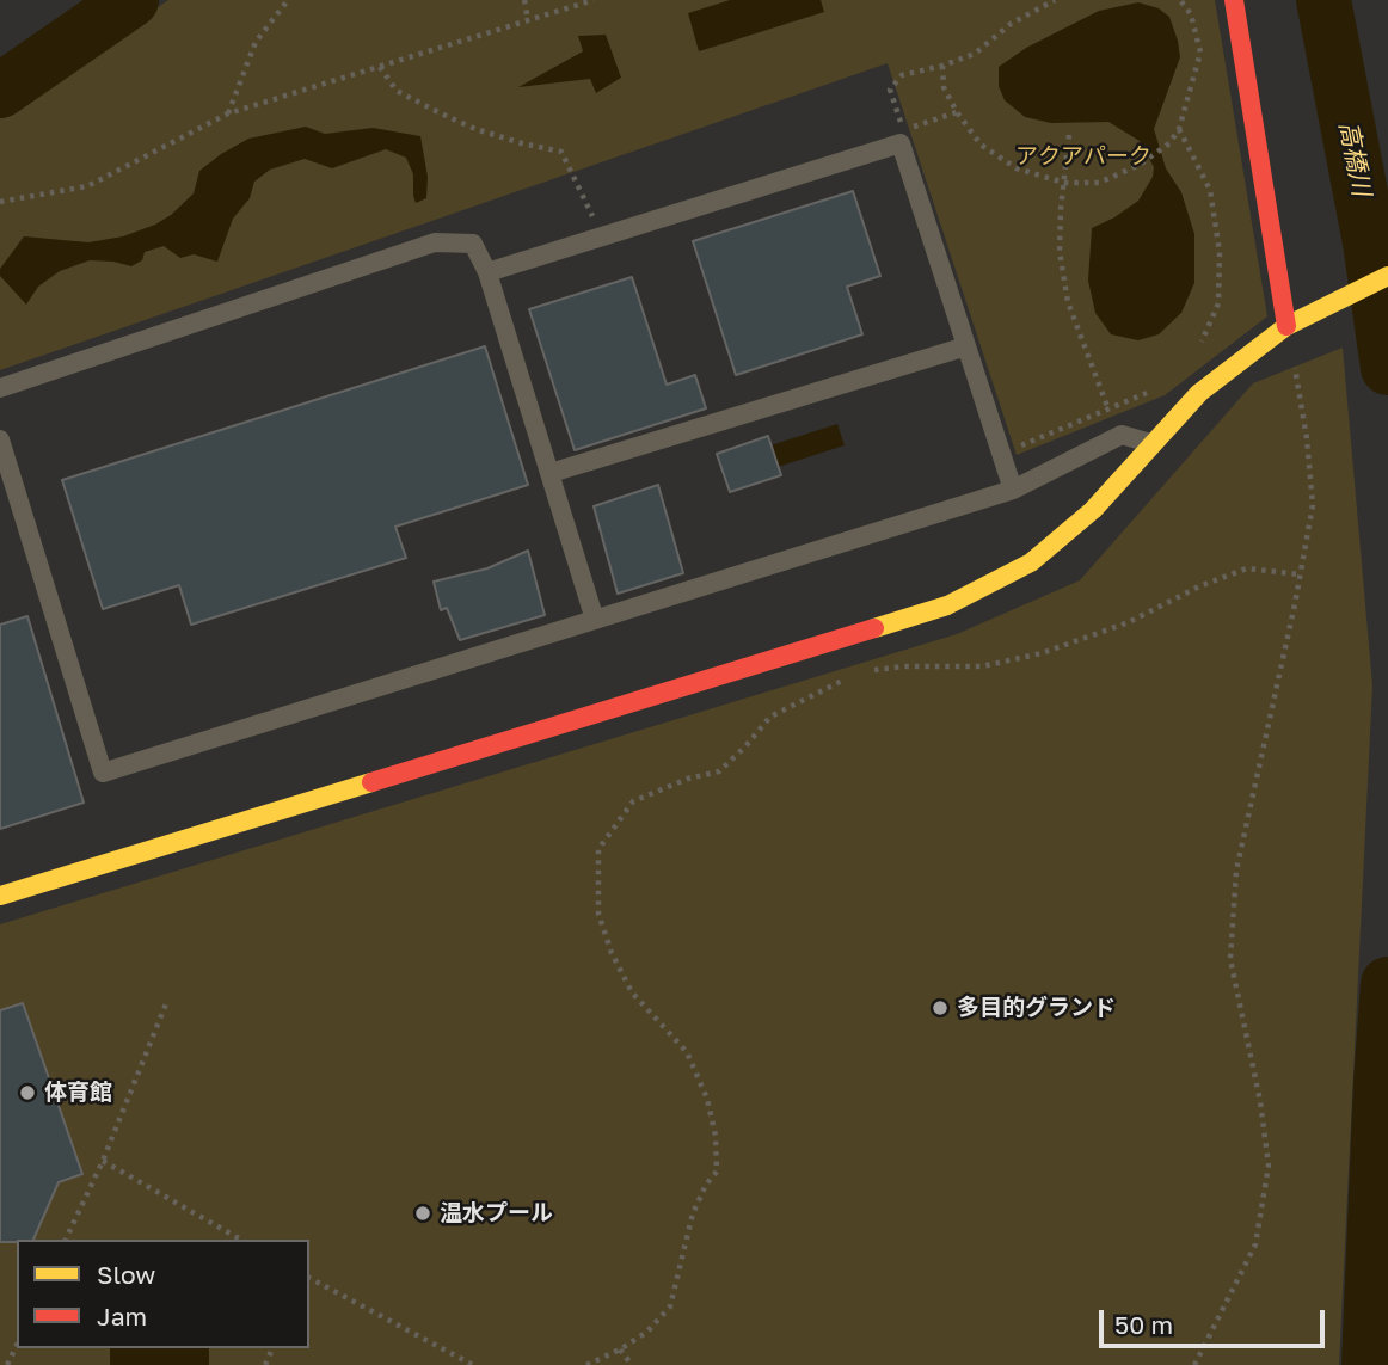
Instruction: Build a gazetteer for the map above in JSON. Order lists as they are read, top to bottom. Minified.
{"water":["高橋川"],"parks":["アクアパーク"],"places":["多目的グランド","体育館","温水プール"],"legend":["Slow","Jam"],"scale_bar":"50 m"}
